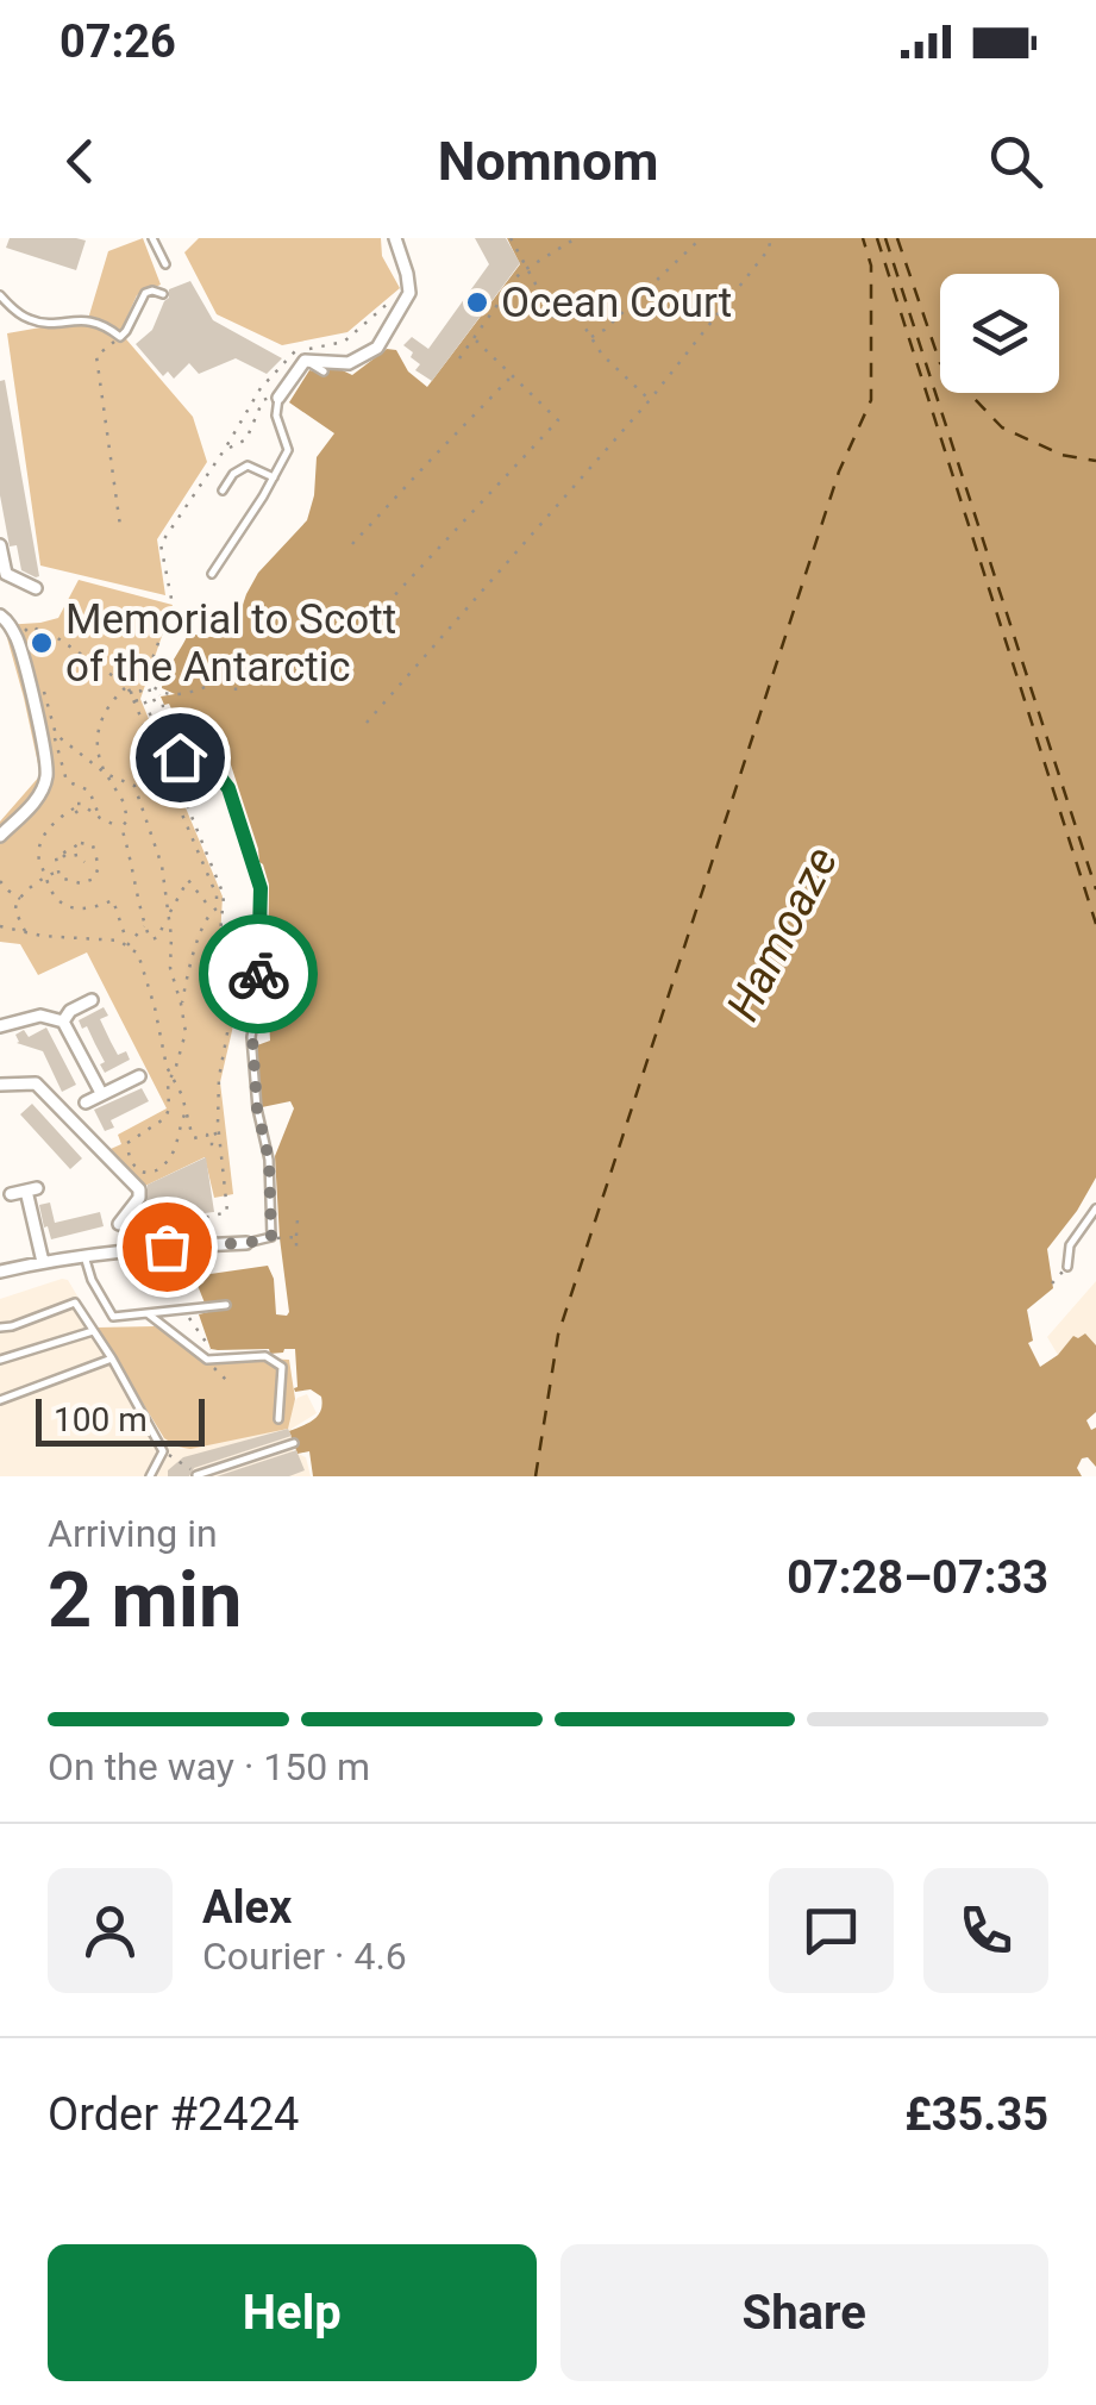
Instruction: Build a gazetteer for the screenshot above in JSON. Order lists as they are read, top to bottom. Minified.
{"water":["Hamoaze"],"places":["Ocean Court","Memorial to Scott of the Antarctic"],"scale_bar":"100 m","page":{"status":"07:26","header":"Nomnom","scale":"100 m","heading":["2 min","Arriving in","07:28–07:33"],"panel":["Alex","Courier · 4.6","Order #2424","£35.35"],"bar":"On the way · 150 m","buttons":["Help","Share"]}}
